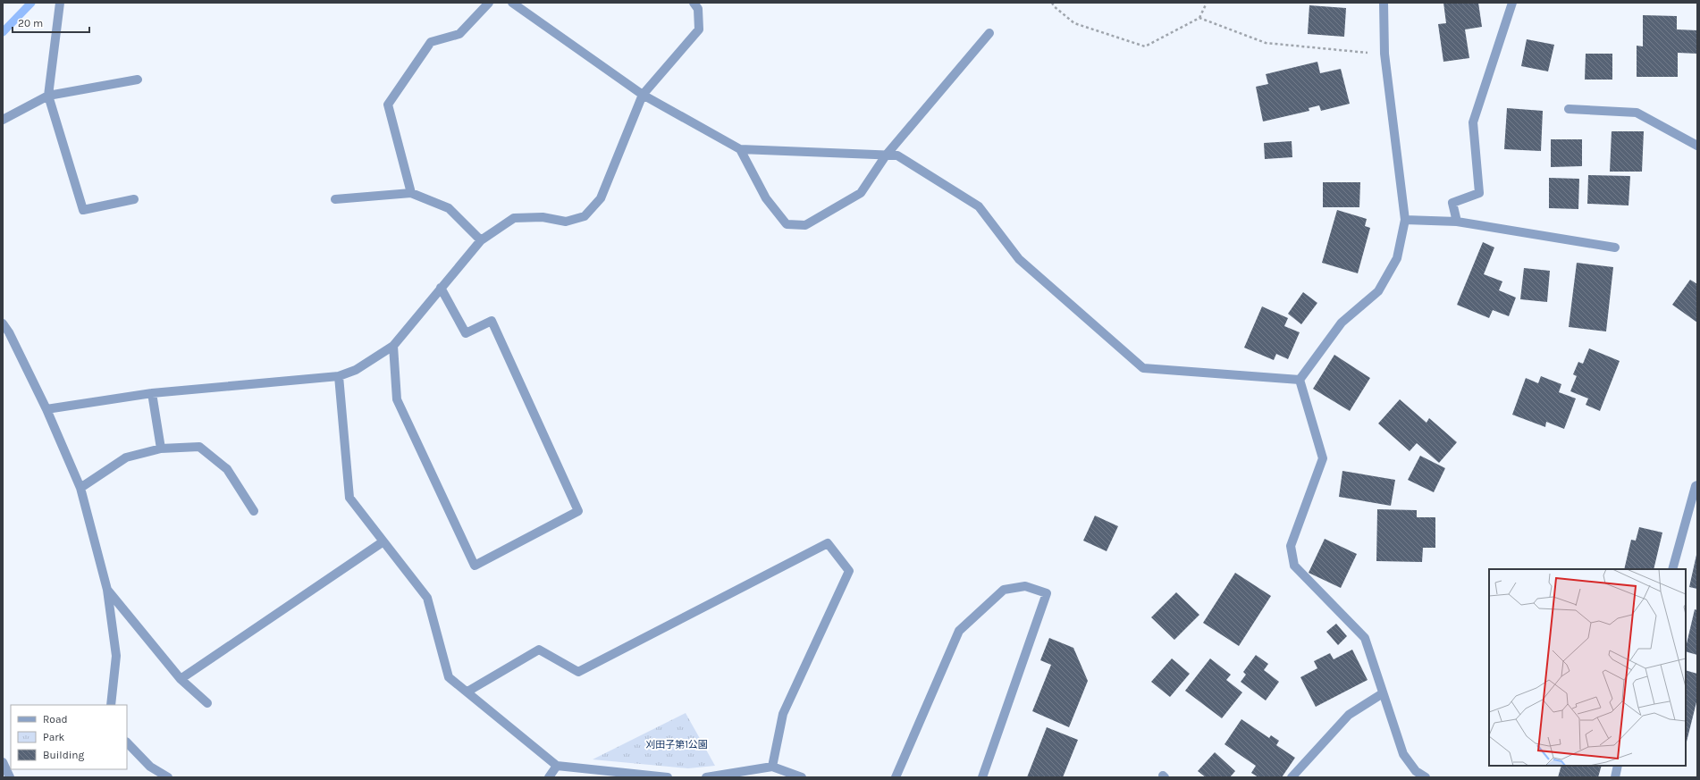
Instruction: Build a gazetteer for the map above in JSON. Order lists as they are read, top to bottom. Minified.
{"parks":["刈田子第1公園"],"legend":["Road","Park","Building"],"scale_bar":"20 m"}
